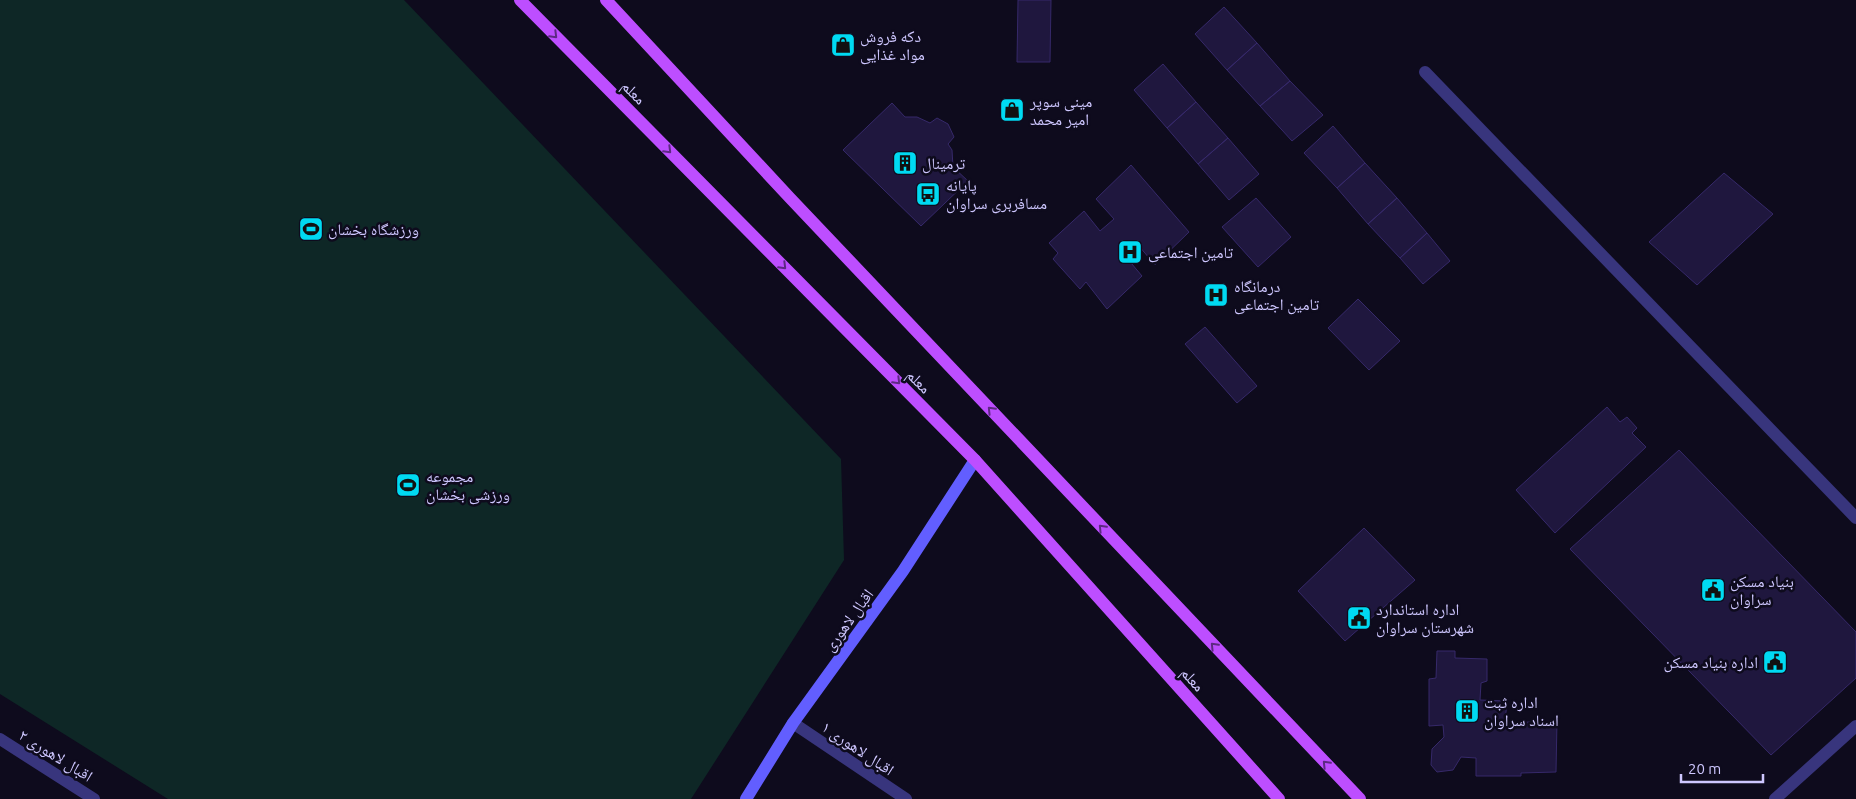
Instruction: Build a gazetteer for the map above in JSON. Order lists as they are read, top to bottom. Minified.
{"streets":{"main road":["معلم"],"street":["اقبال لاهوری","اقبال لاهوری ۱","اقبال لاهوری ۲"]},"crossings":[["معلم","اقبال لاهوری"],["اقبال لاهوری","اقبال لاهوری ۱"]],"places":{"shop":["دکه فروش مواد غذایی","مینی سوپر امیر محمد"],"building":["ترمینال","اداره ثبت اسناد سراوان"],"bus stop":["پایانه مسافربری سراوان"],"sports":["ورزشگاه بخشان","مجموعه ورزشی بخشان"],"hospital":["تامین اجتماعی","درمانگاه تامین اجتماعی"],"public building":["بنیاد مسکن سراوان","اداره استاندارد شهرستان سراوان","اداره بنیاد مسکن"]},"scale_bar":"20 m"}
